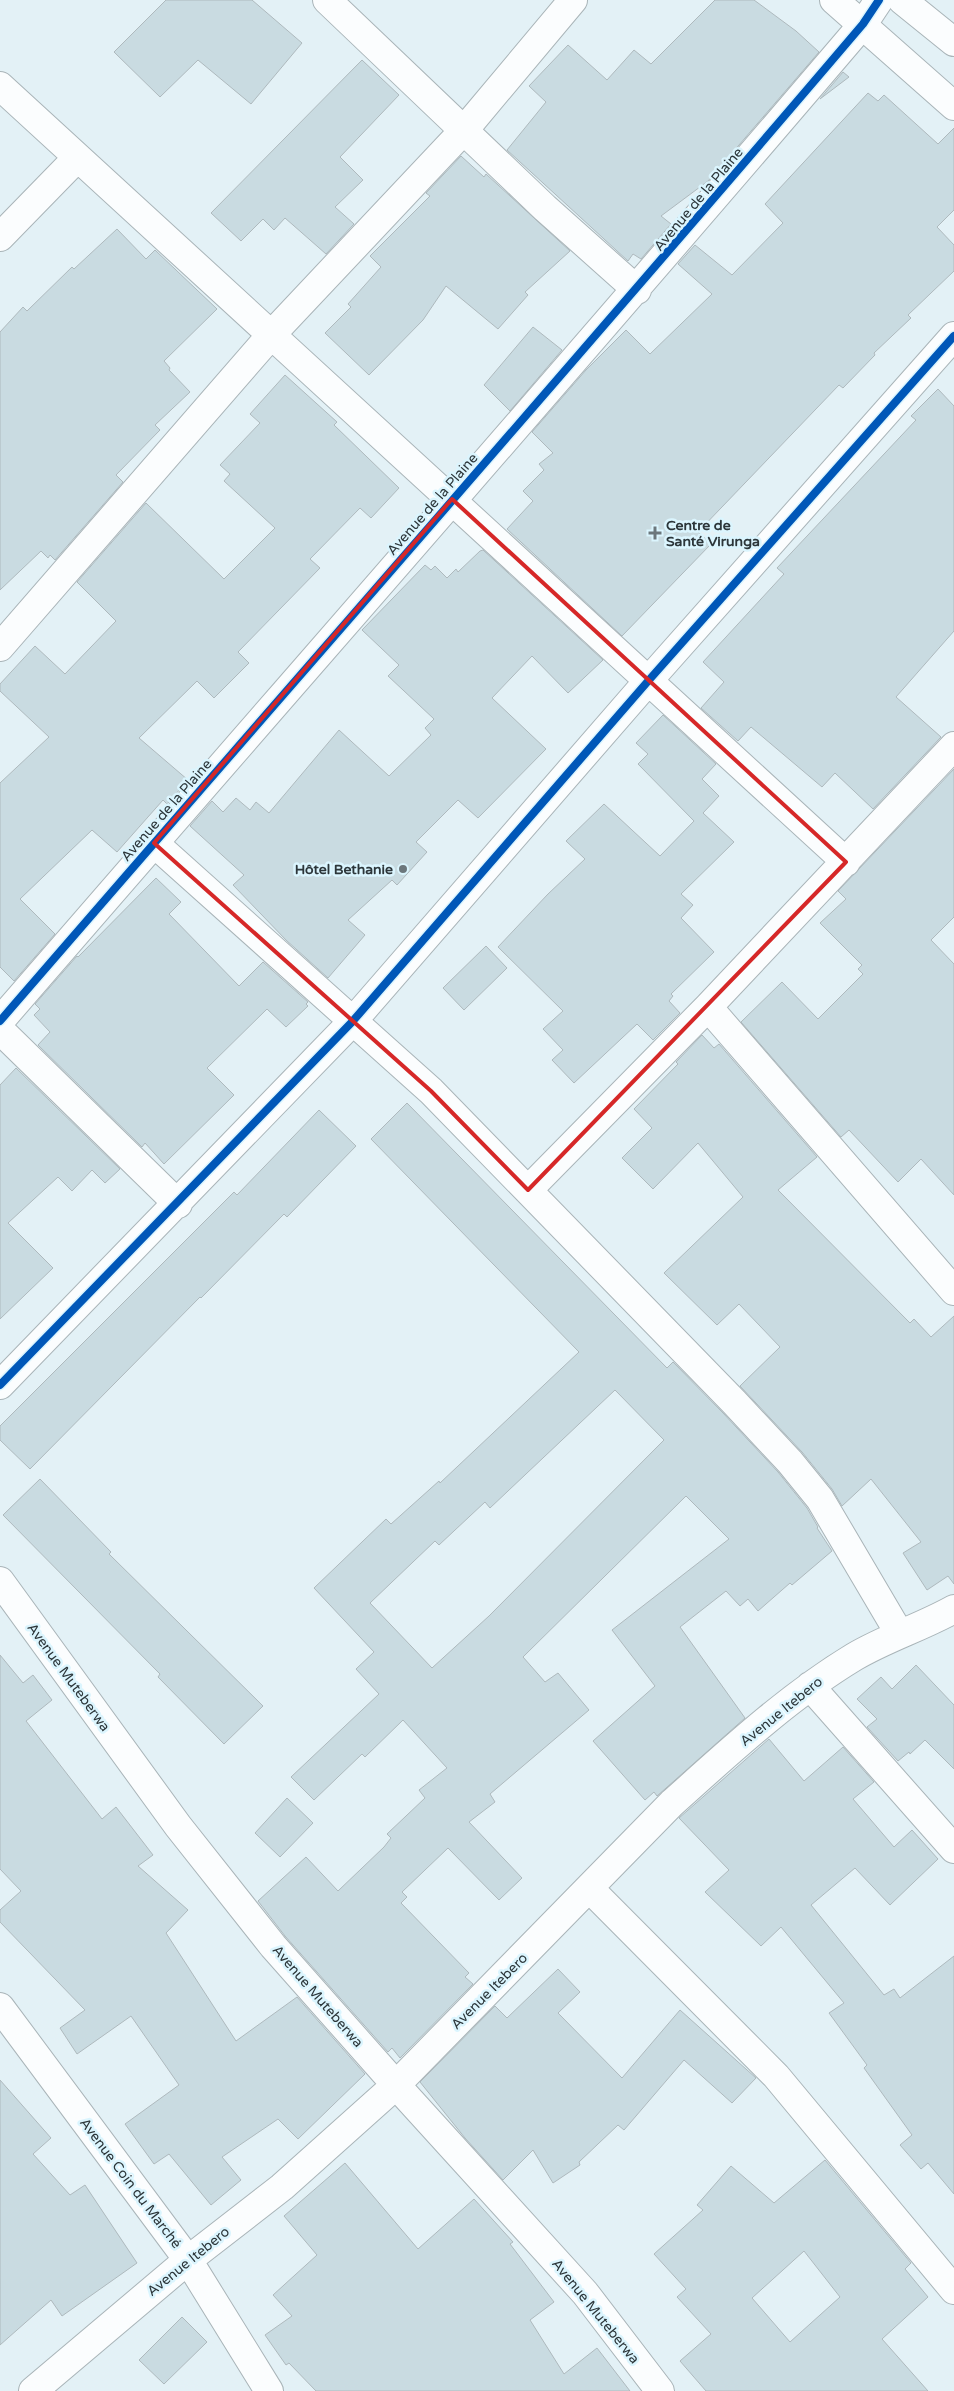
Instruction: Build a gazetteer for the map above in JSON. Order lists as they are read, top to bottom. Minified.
{"streets":{"street":["Avenue de la Plaine","Avenue Muteberwa","Avenue Itebero","Avenue Coin du Marché"]},"crossings":[["Avenue Muteberwa","Avenue Itebero"],["Avenue Itebero","Avenue Coin du Marché"]],"places":{"health":["Centre de Santé Virunga"],"other":["Hôtel Bethanie"]}}
